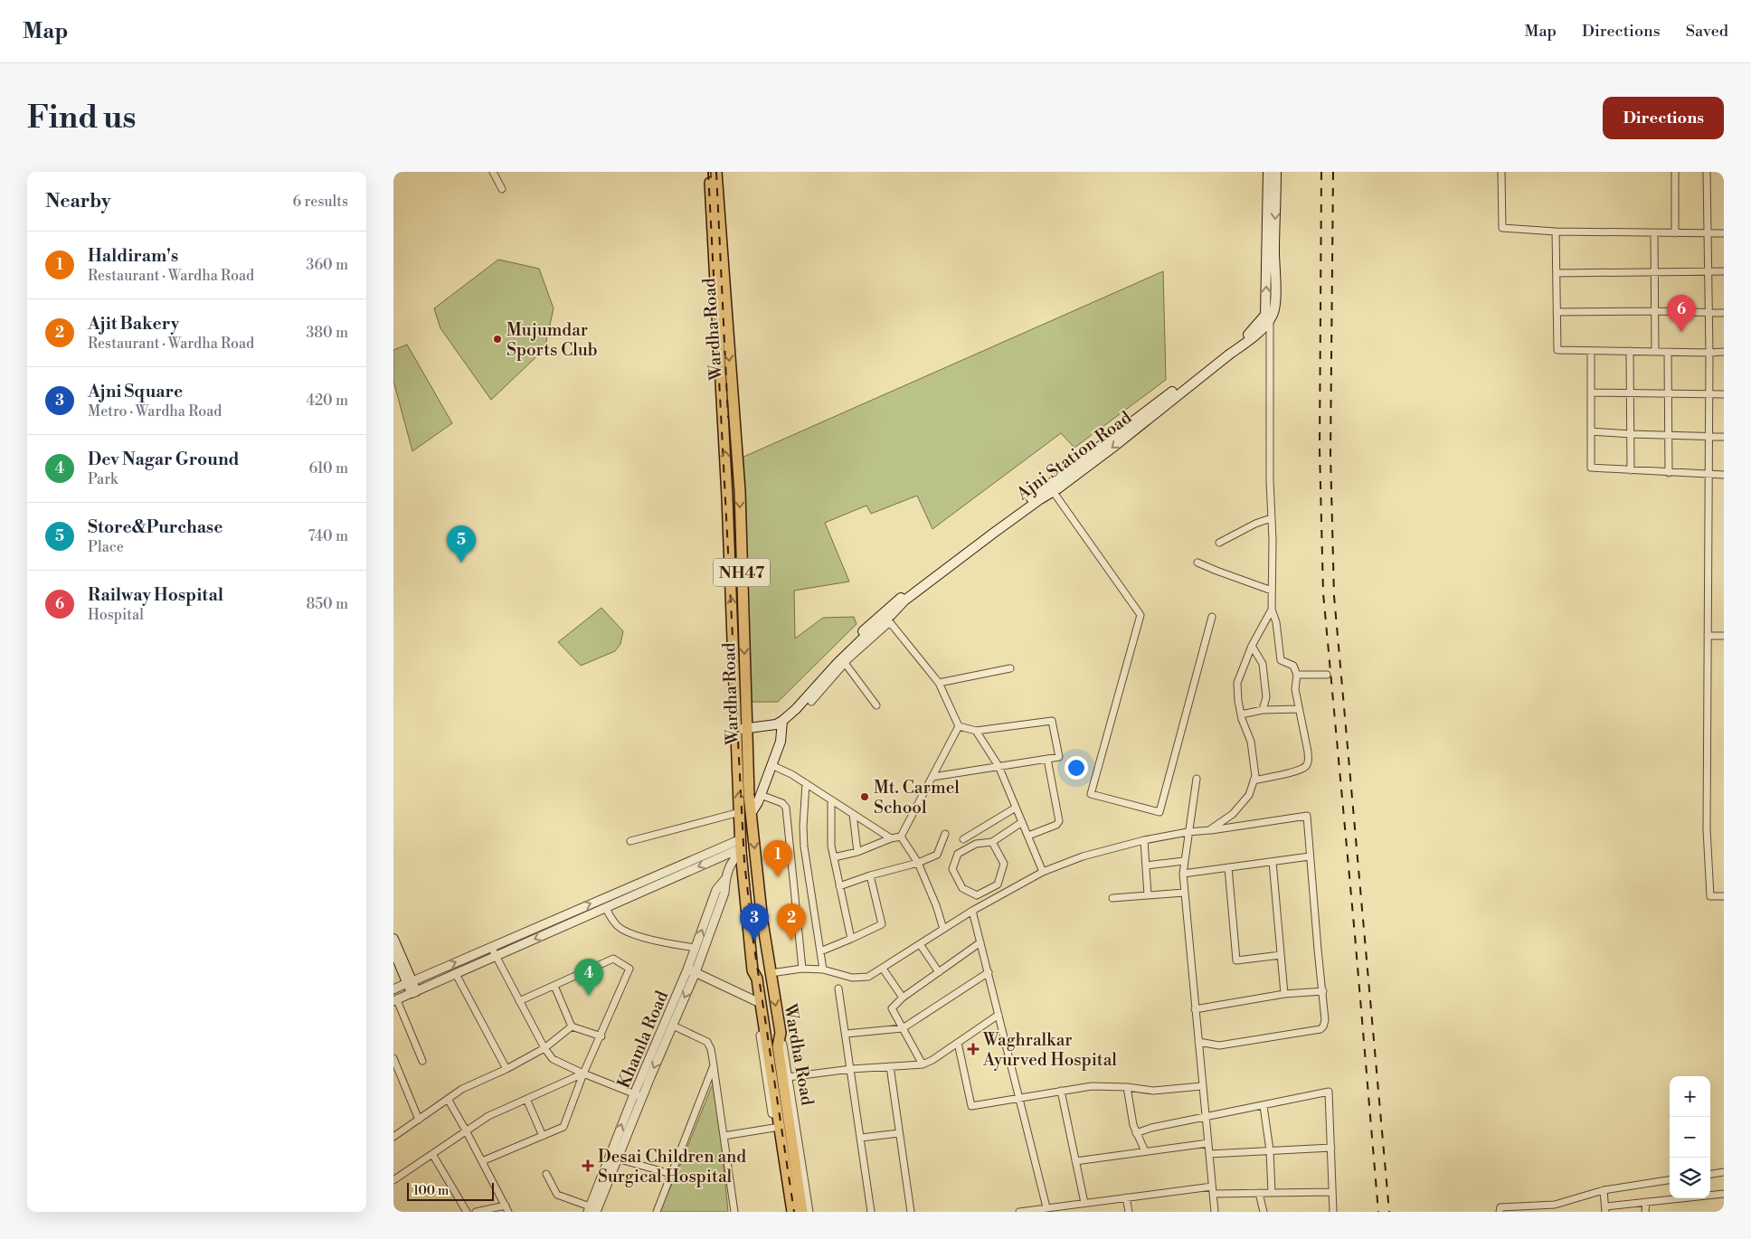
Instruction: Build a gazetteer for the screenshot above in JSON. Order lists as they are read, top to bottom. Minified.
{"streets":{"highway":["Wardha Road","NH47"],"main road":["Ajni Station Road"],"street":["Khamla Road"]},"crossings":[["Wardha Road","Khamla Road"]],"places":{"other":["Mujumdar Sports Club","Mt. Carmel School"],"health":["Waghralkar Ayurved Hospital","Desai Children and Surgical Hospital"]},"scale_bar":"100 m","page":{"header":"Map","nav":["Map","Directions","Saved"],"buttons":"Directions","title":"Find us","heading":["Nearby","6 results"],"list":[{"mark":"1","name":"Haldiram's","note":"Restaurant · Wardha Road","value":"360 m"},{"mark":"2","name":"Ajit Bakery","note":"Restaurant · Wardha Road","value":"380 m"},{"mark":"3","name":"Ajni Square","note":"Metro · Wardha Road","value":"420 m"},{"mark":"4","name":"Dev Nagar Ground","note":"Park","value":"610 m"},{"mark":"5","name":"Store&Purchase","note":"Place","value":"740 m"},{"mark":"6","name":"Railway Hospital","note":"Hospital","value":"850 m"}],"pins":["6","5","1","2","3","4"],"map_buttons":["+","−"],"scale":"100 m"}}
